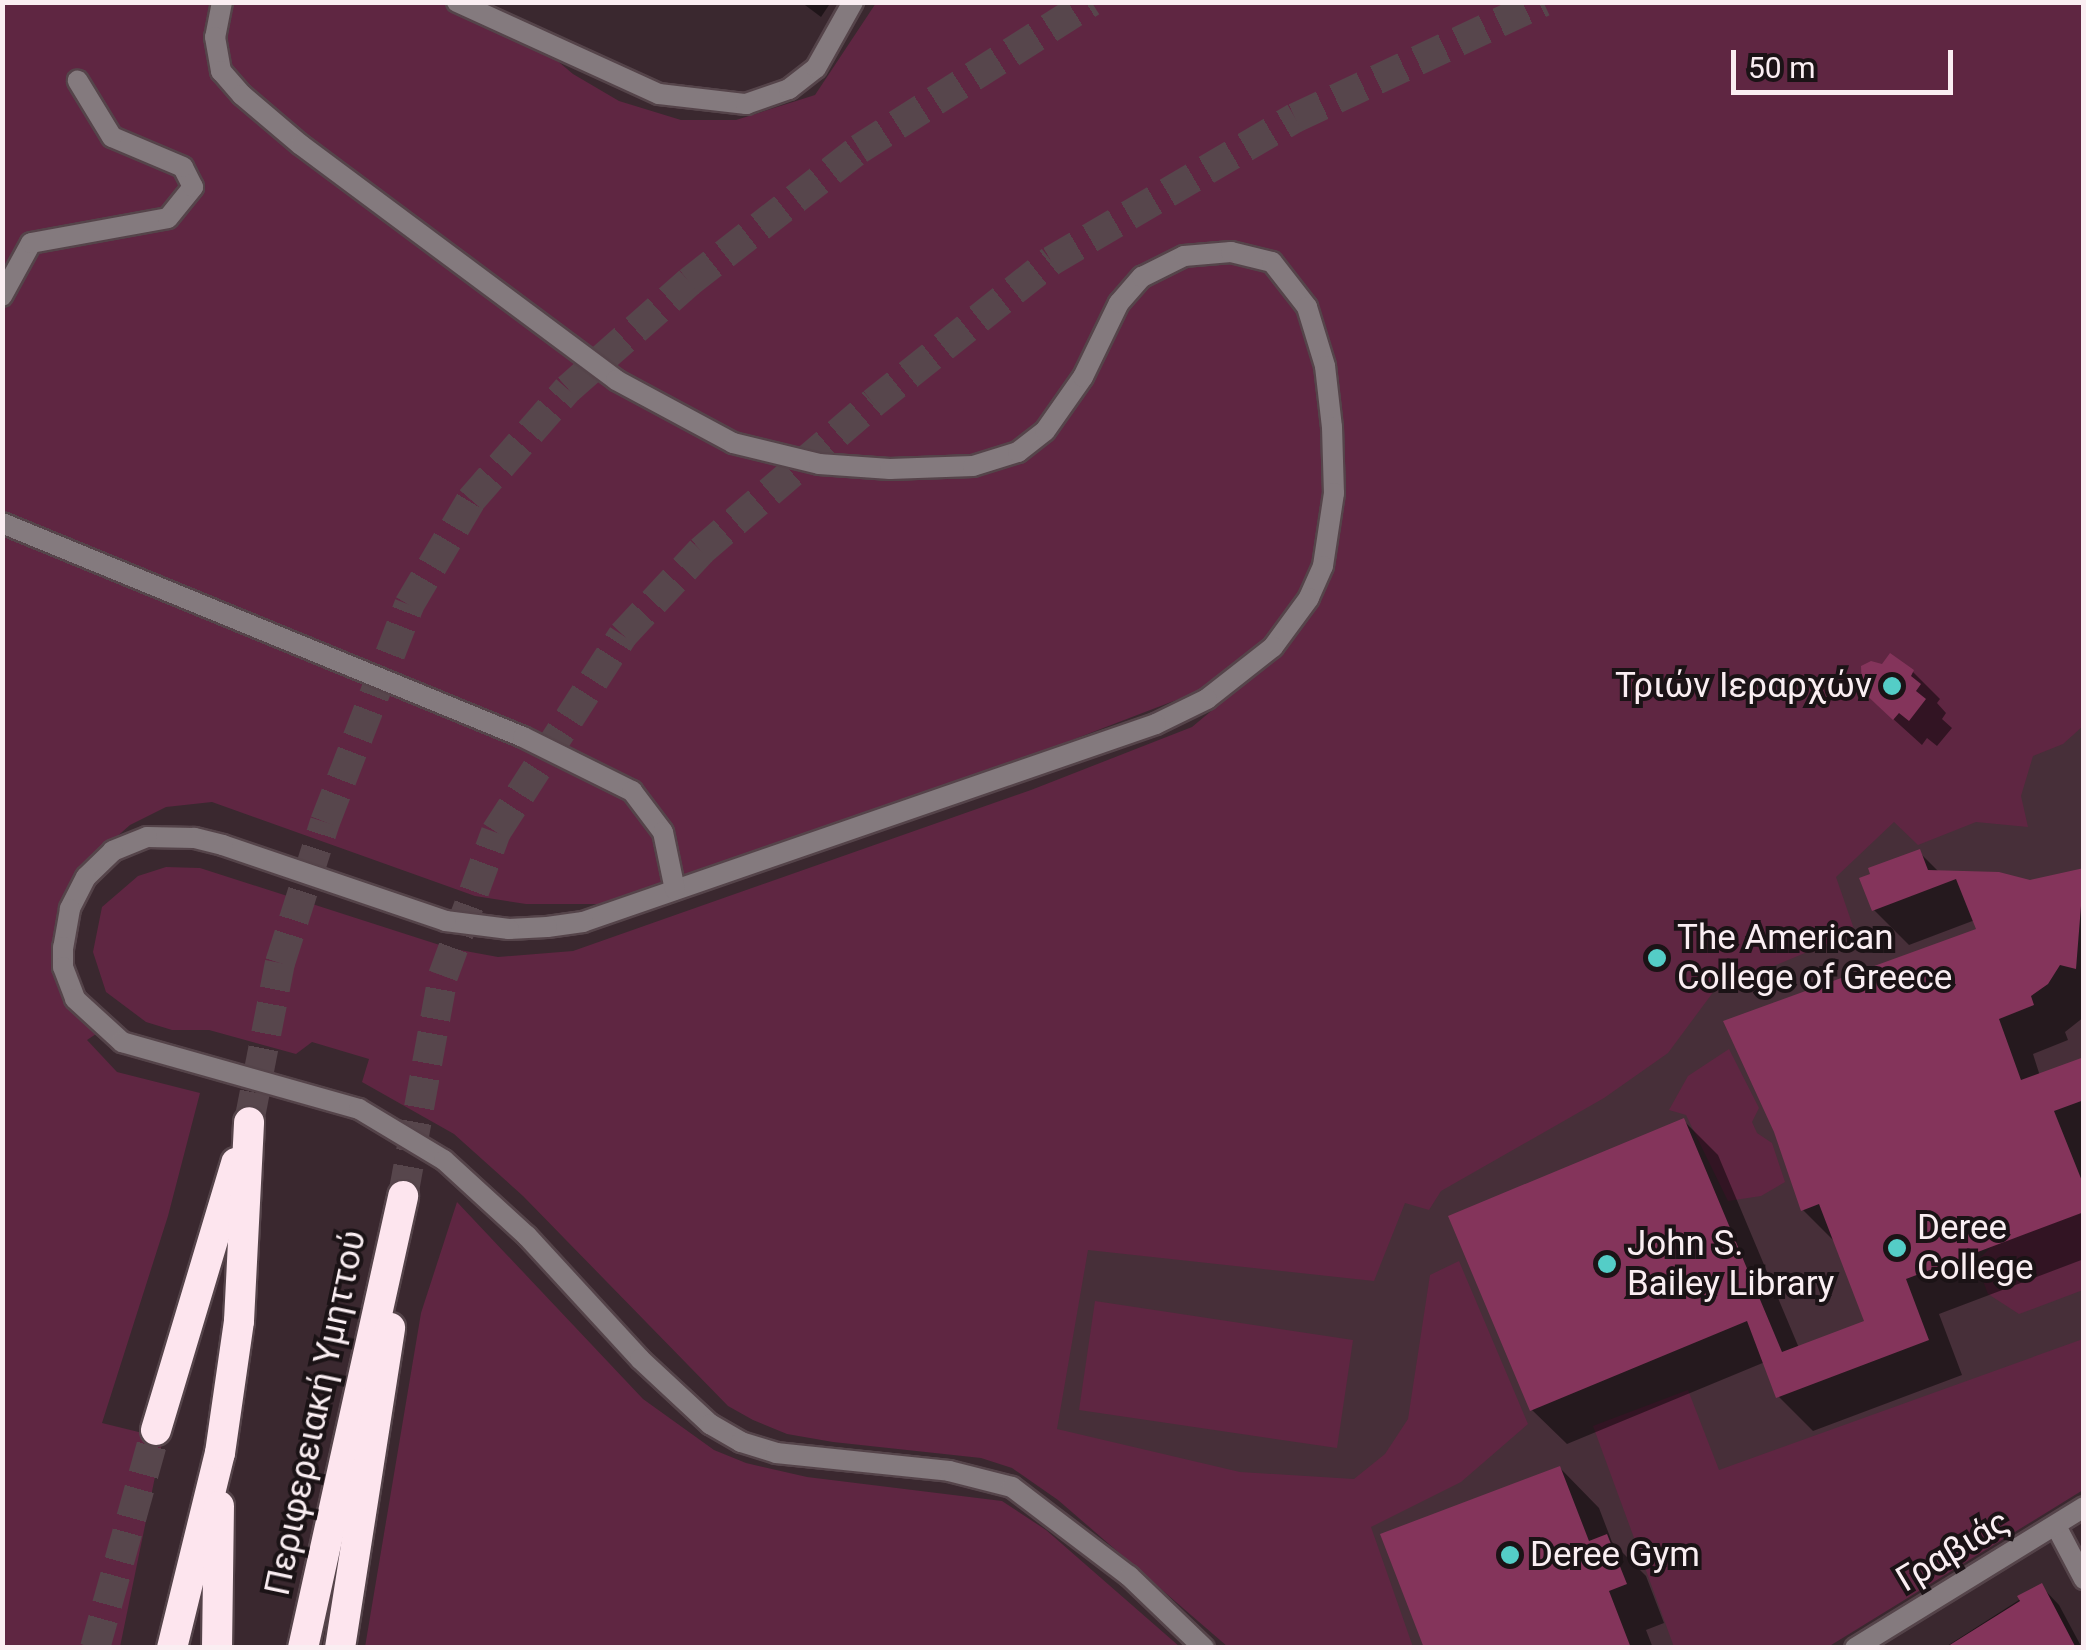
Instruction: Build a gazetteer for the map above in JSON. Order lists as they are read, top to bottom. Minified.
{"streets":{"highway":["Περιφερειακή Υμηττού"],"street":["Γραβιάς"]},"places":["Τριών Ιεραρχών","The American College of Greece","Deree College","John S. Bailey Library","Deree Gym"],"scale_bar":"50 m"}
